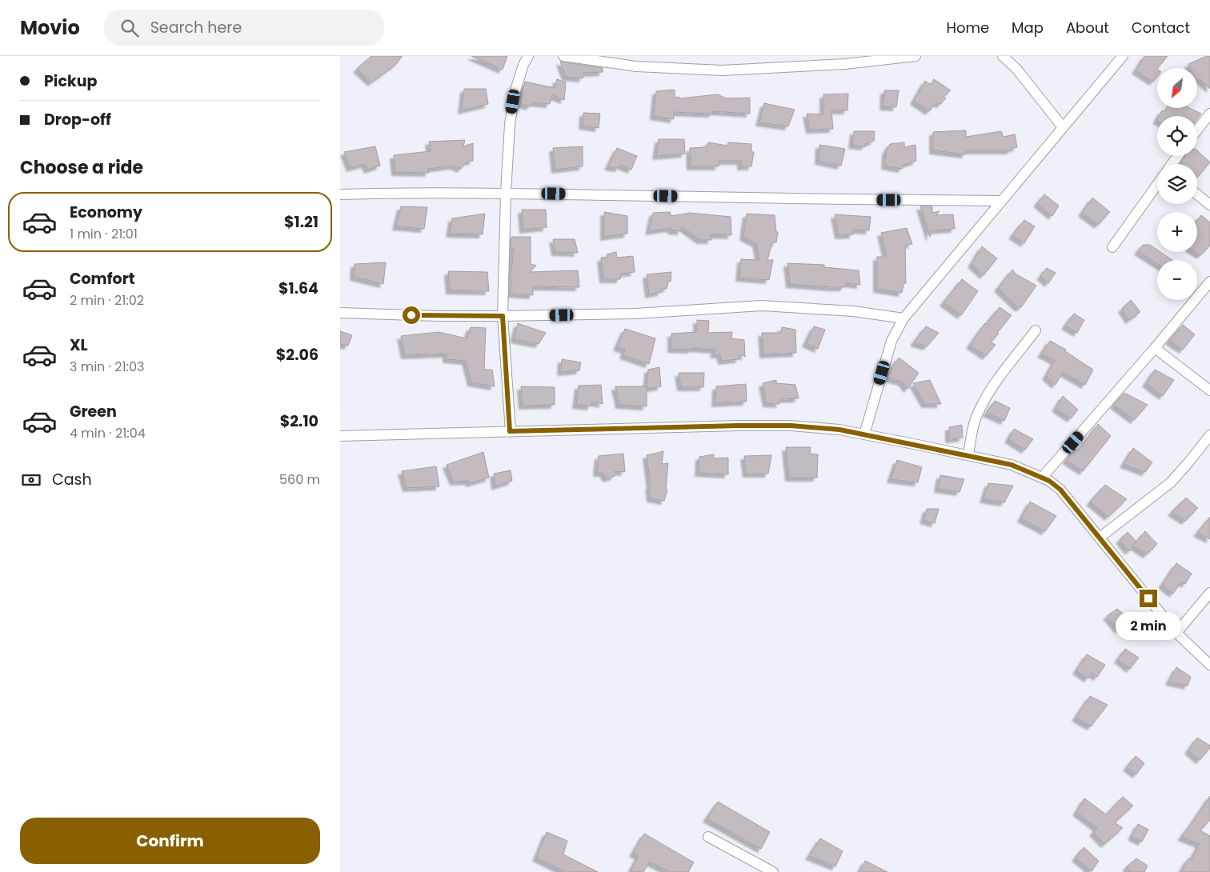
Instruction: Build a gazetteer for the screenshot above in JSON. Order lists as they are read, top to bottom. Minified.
{"north":"bottom left","page":{"header":"Movio","search":"Search here","nav":["Home","Map","About","Contact"],"banner":["Pickup","Drop-off"],"map_buttons":["+","−"],"heading":"Choose a ride","list":[{"name":"Economy","note":"1 min · 21:01","value":"$1.21"},{"name":"Comfort","note":"2 min · 21:02","value":"$1.64"},{"name":"XL","note":"3 min · 21:03","value":"$2.06"},{"name":"Green","note":"4 min · 21:04","value":"$2.10"}],"pay":["Cash","560 m"],"bubble":"2 min","buttons":"Confirm"}}
